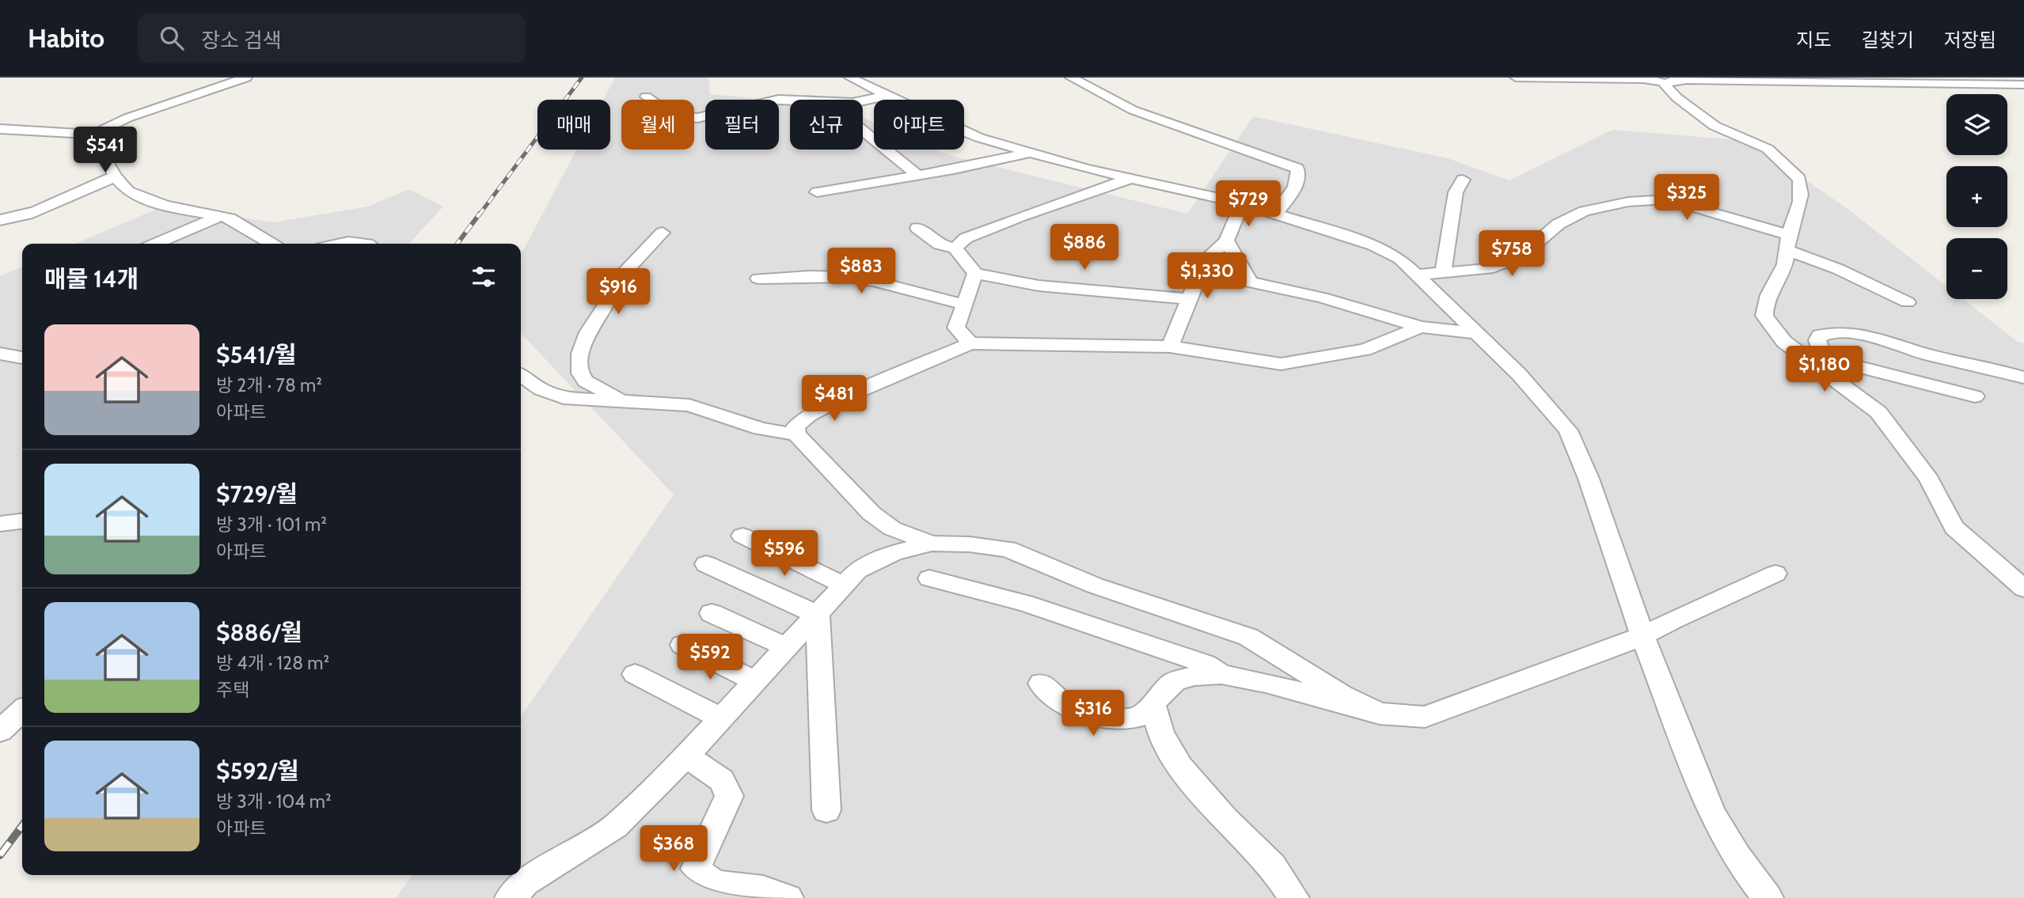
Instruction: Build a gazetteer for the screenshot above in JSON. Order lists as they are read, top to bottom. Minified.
{"page":{"header":"Habito","search":"장소 검색","nav":["지도","길찾기","저장됨"],"map_buttons":["+","−"],"chip":["매매","월세","필터","신규","아파트"],"price":["$541","$325","$729","$886","$758","$883","$1,330","$916","$1,180","$481","$596","$592","$316","$368"],"heading":"매물 14개","list":[{"name":"$541/월","note":"방 2개 · 78 m² · 아파트"},{"name":"$729/월","note":"방 3개 · 101 m² · 아파트"},{"name":"$886/월","note":"방 4개 · 128 m² · 주택"},{"name":"$592/월","note":"방 3개 · 104 m² · 아파트"}]}}
